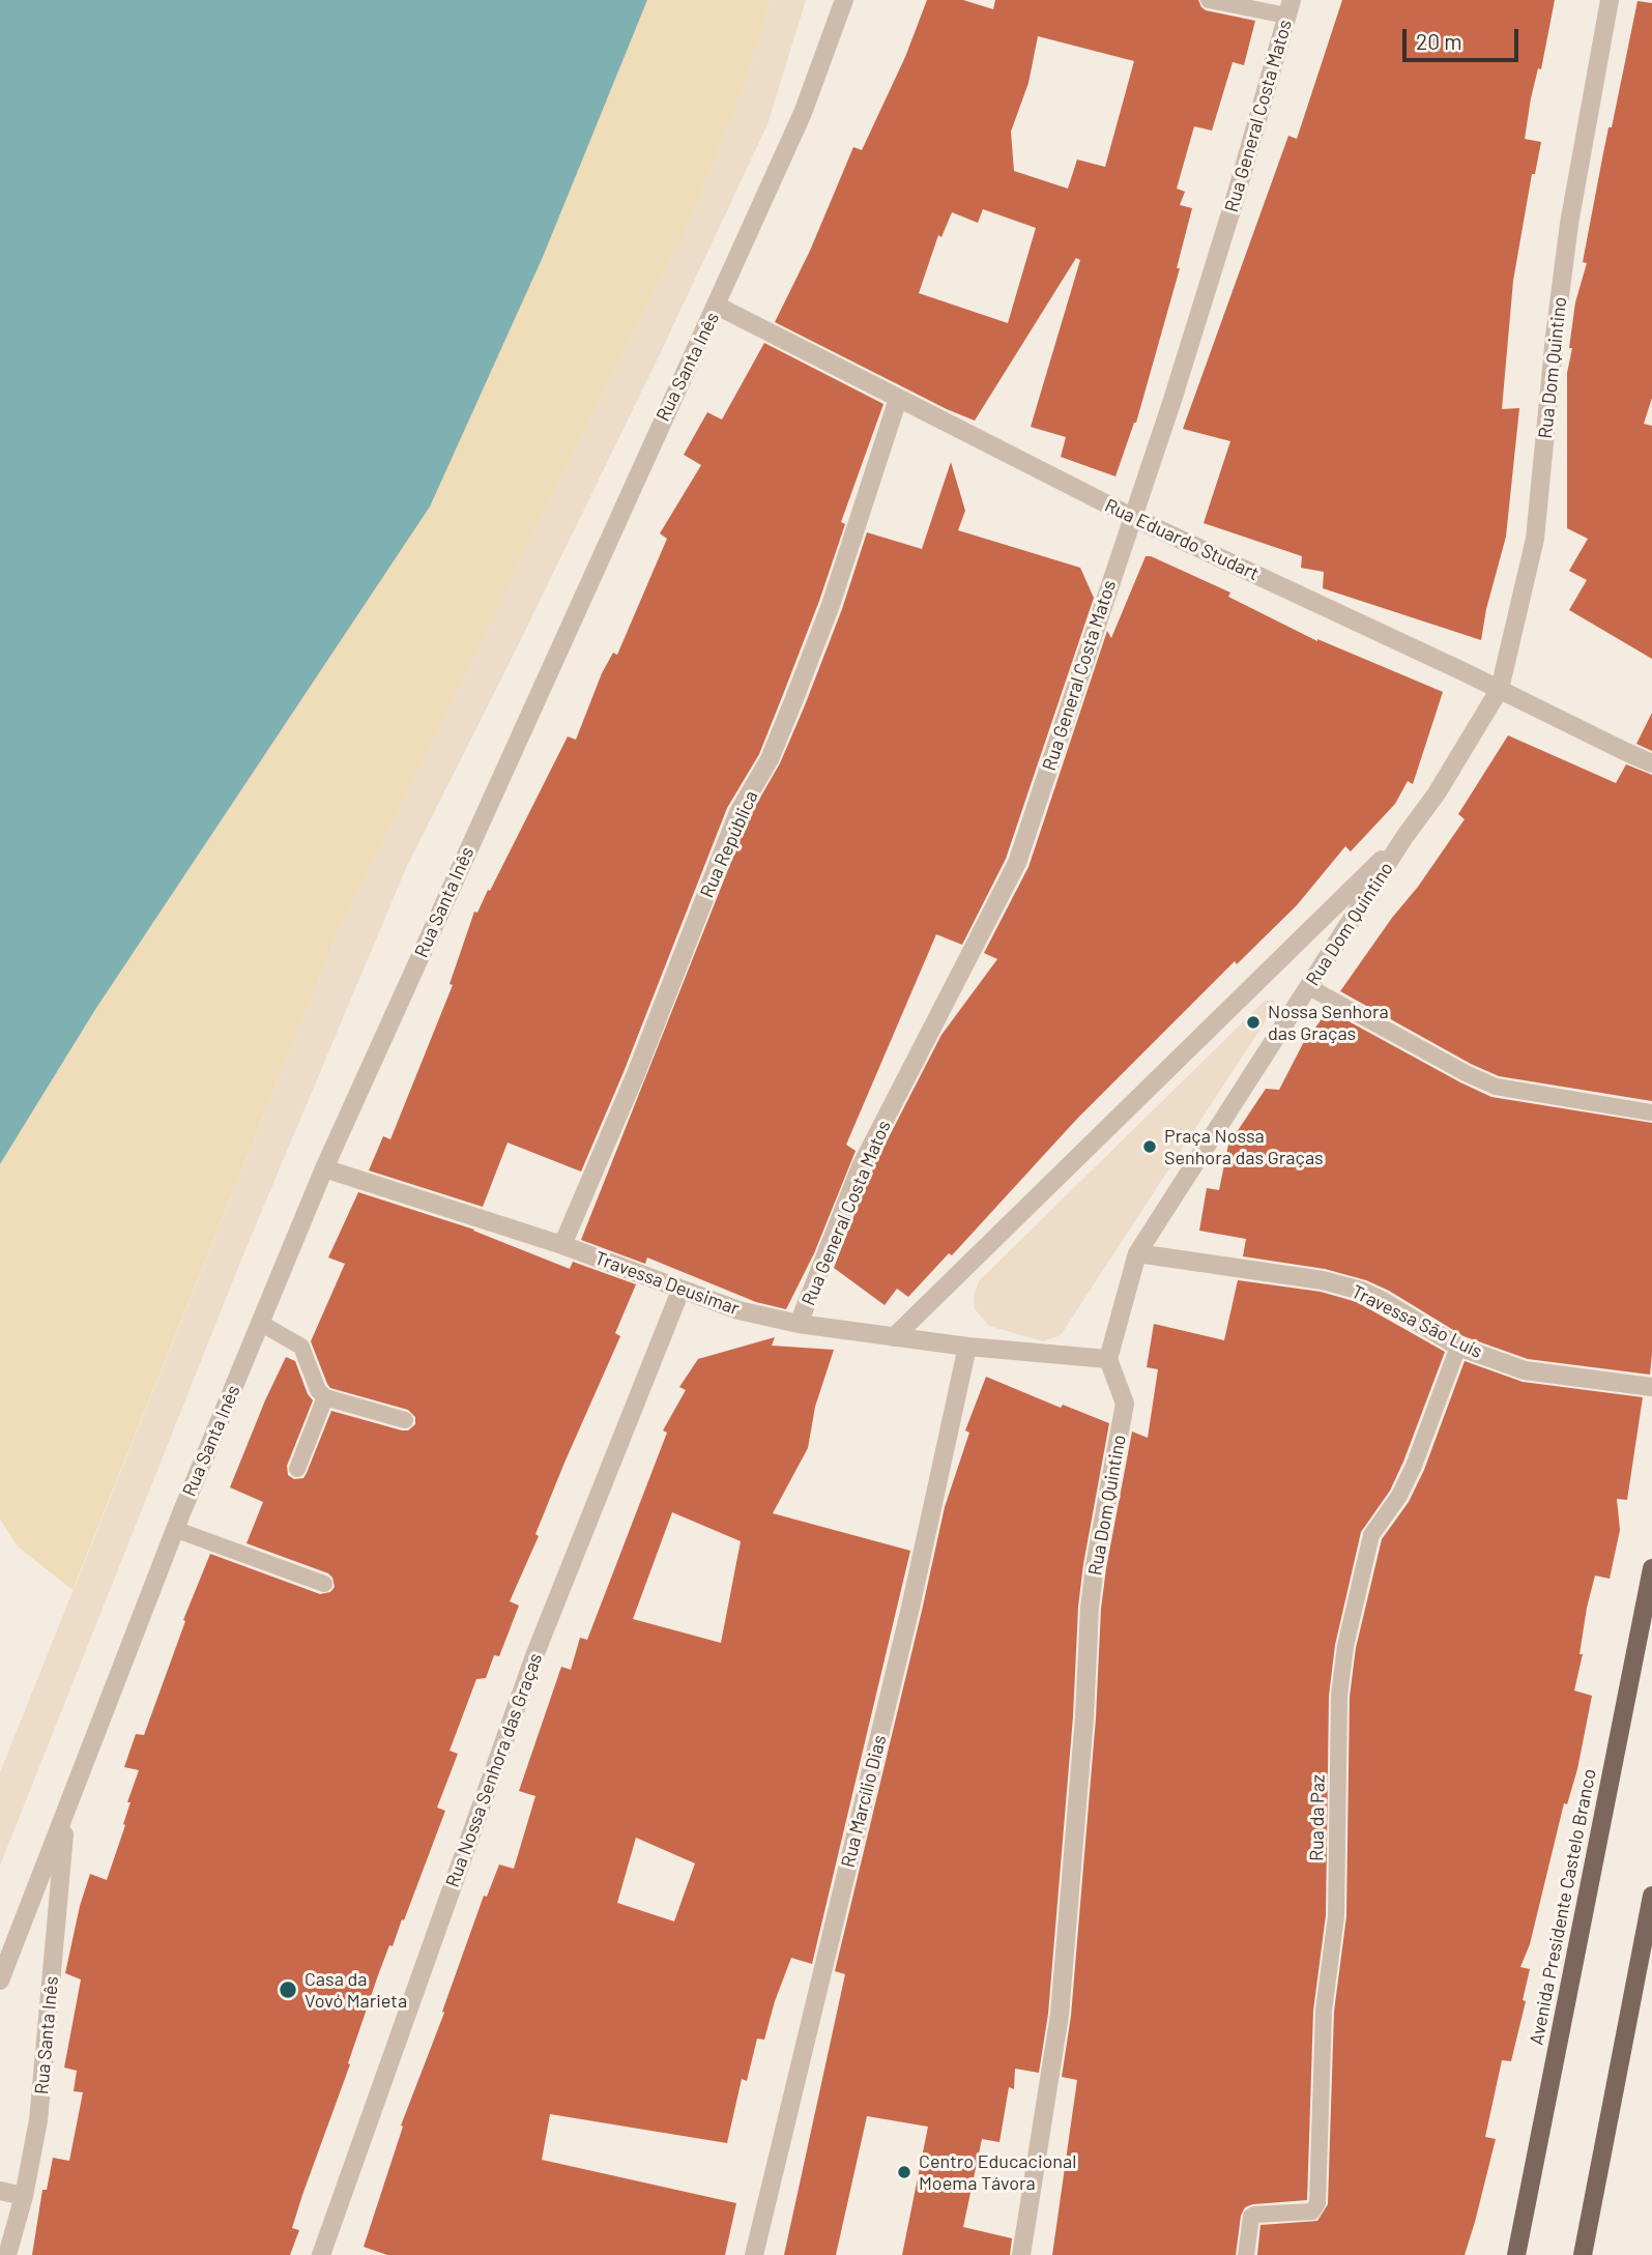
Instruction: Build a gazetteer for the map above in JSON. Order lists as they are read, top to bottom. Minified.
{"streets":{"main road":["Avenida Presidente Castelo Branco"],"street":["Rua General Costa Matos","Rua Santa Inês","Rua Dom Quintino","Rua Eduardo Studart","Rua República","Travessa Deusimar","Travessa São Luís","Rua Nossa Senhora das Graças","Rua Marcílio Dias"],"lane":["Rua da Paz"]},"crossings":[["Rua General Costa Matos","Rua Eduardo Studart"],["Rua General Costa Matos","Travessa Deusimar"],["Rua Santa Inês","Rua Eduardo Studart"],["Rua Santa Inês","Travessa Deusimar"],["Rua Dom Quintino","Rua Eduardo Studart"],["Rua Dom Quintino","Travessa Deusimar"],["Rua Dom Quintino","Travessa São Luís"],["Rua Eduardo Studart","Rua República"],["Rua República","Travessa Deusimar"],["Travessa Deusimar","Rua Nossa Senhora das Graças"],["Travessa Deusimar","Rua Marcílio Dias"],["Travessa São Luís","Rua da Paz"]],"places":["Nossa Senhora das Graças","Praça Nossa Senhora das Graças","Casa da Vovó Marieta","Centro Educacional Moema Távora"],"scale_bar":"20 m"}
